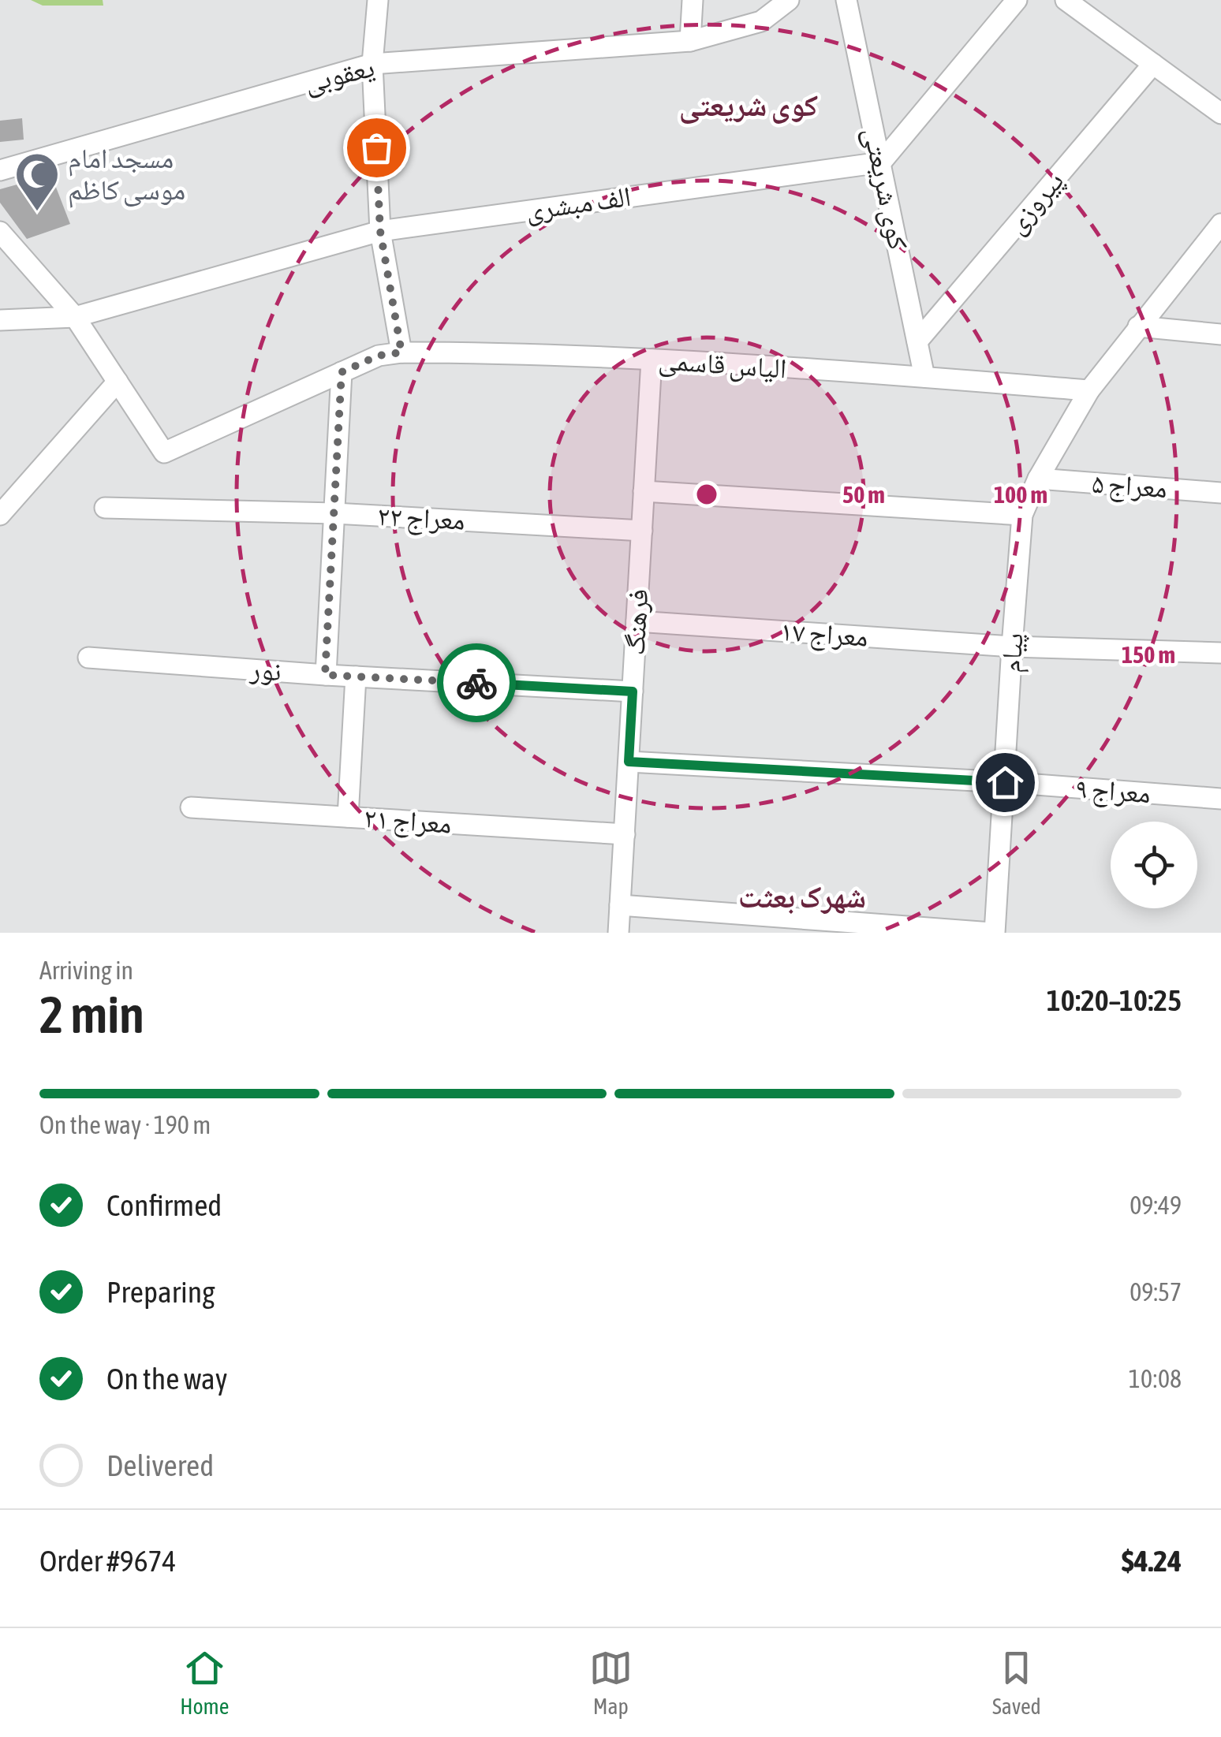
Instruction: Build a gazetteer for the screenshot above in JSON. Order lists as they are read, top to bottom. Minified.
{"streets":{"street":["یعقوبی","کوی شریعتی","پیروزی","الف مبشری","الیاس قاسمی","معراج ۵","معراج ۲۲","فرهنگ","معراج ۱۷","پیام","نور","معراج ۹","معراج ۲۱"]},"crossings":[["کوی شریعتی","پیروزی"],["کوی شریعتی","الف مبشری"],["کوی شریعتی","الیاس قاسمی"],["الیاس قاسمی","فرهنگ"],["الیاس قاسمی","پیام"],["معراج ۵","پیام"],["معراج ۲۲","فرهنگ"],["فرهنگ","معراج ۱۷"],["فرهنگ","نور"],["فرهنگ","معراج ۹"],["فرهنگ","معراج ۲۱"],["معراج ۱۷","پیام"],["پیام","معراج ۹"]],"districts":["کوی شریعتی","شهرک بعثت"],"places":{"mosque":["مسجد امام موسی کاظم"]},"page":{"heading":["2 min","Arriving in","10:20–10:25"],"panel":["Order #9674","$4.24"],"bar":"On the way · 190 m","list":[["Confirmed","09:49"],["Preparing","09:57"],["On the way","10:08"],"Delivered"],"tabs":["Home","Map","Saved"]},"rings":["50 m","100 m","150 m"]}
